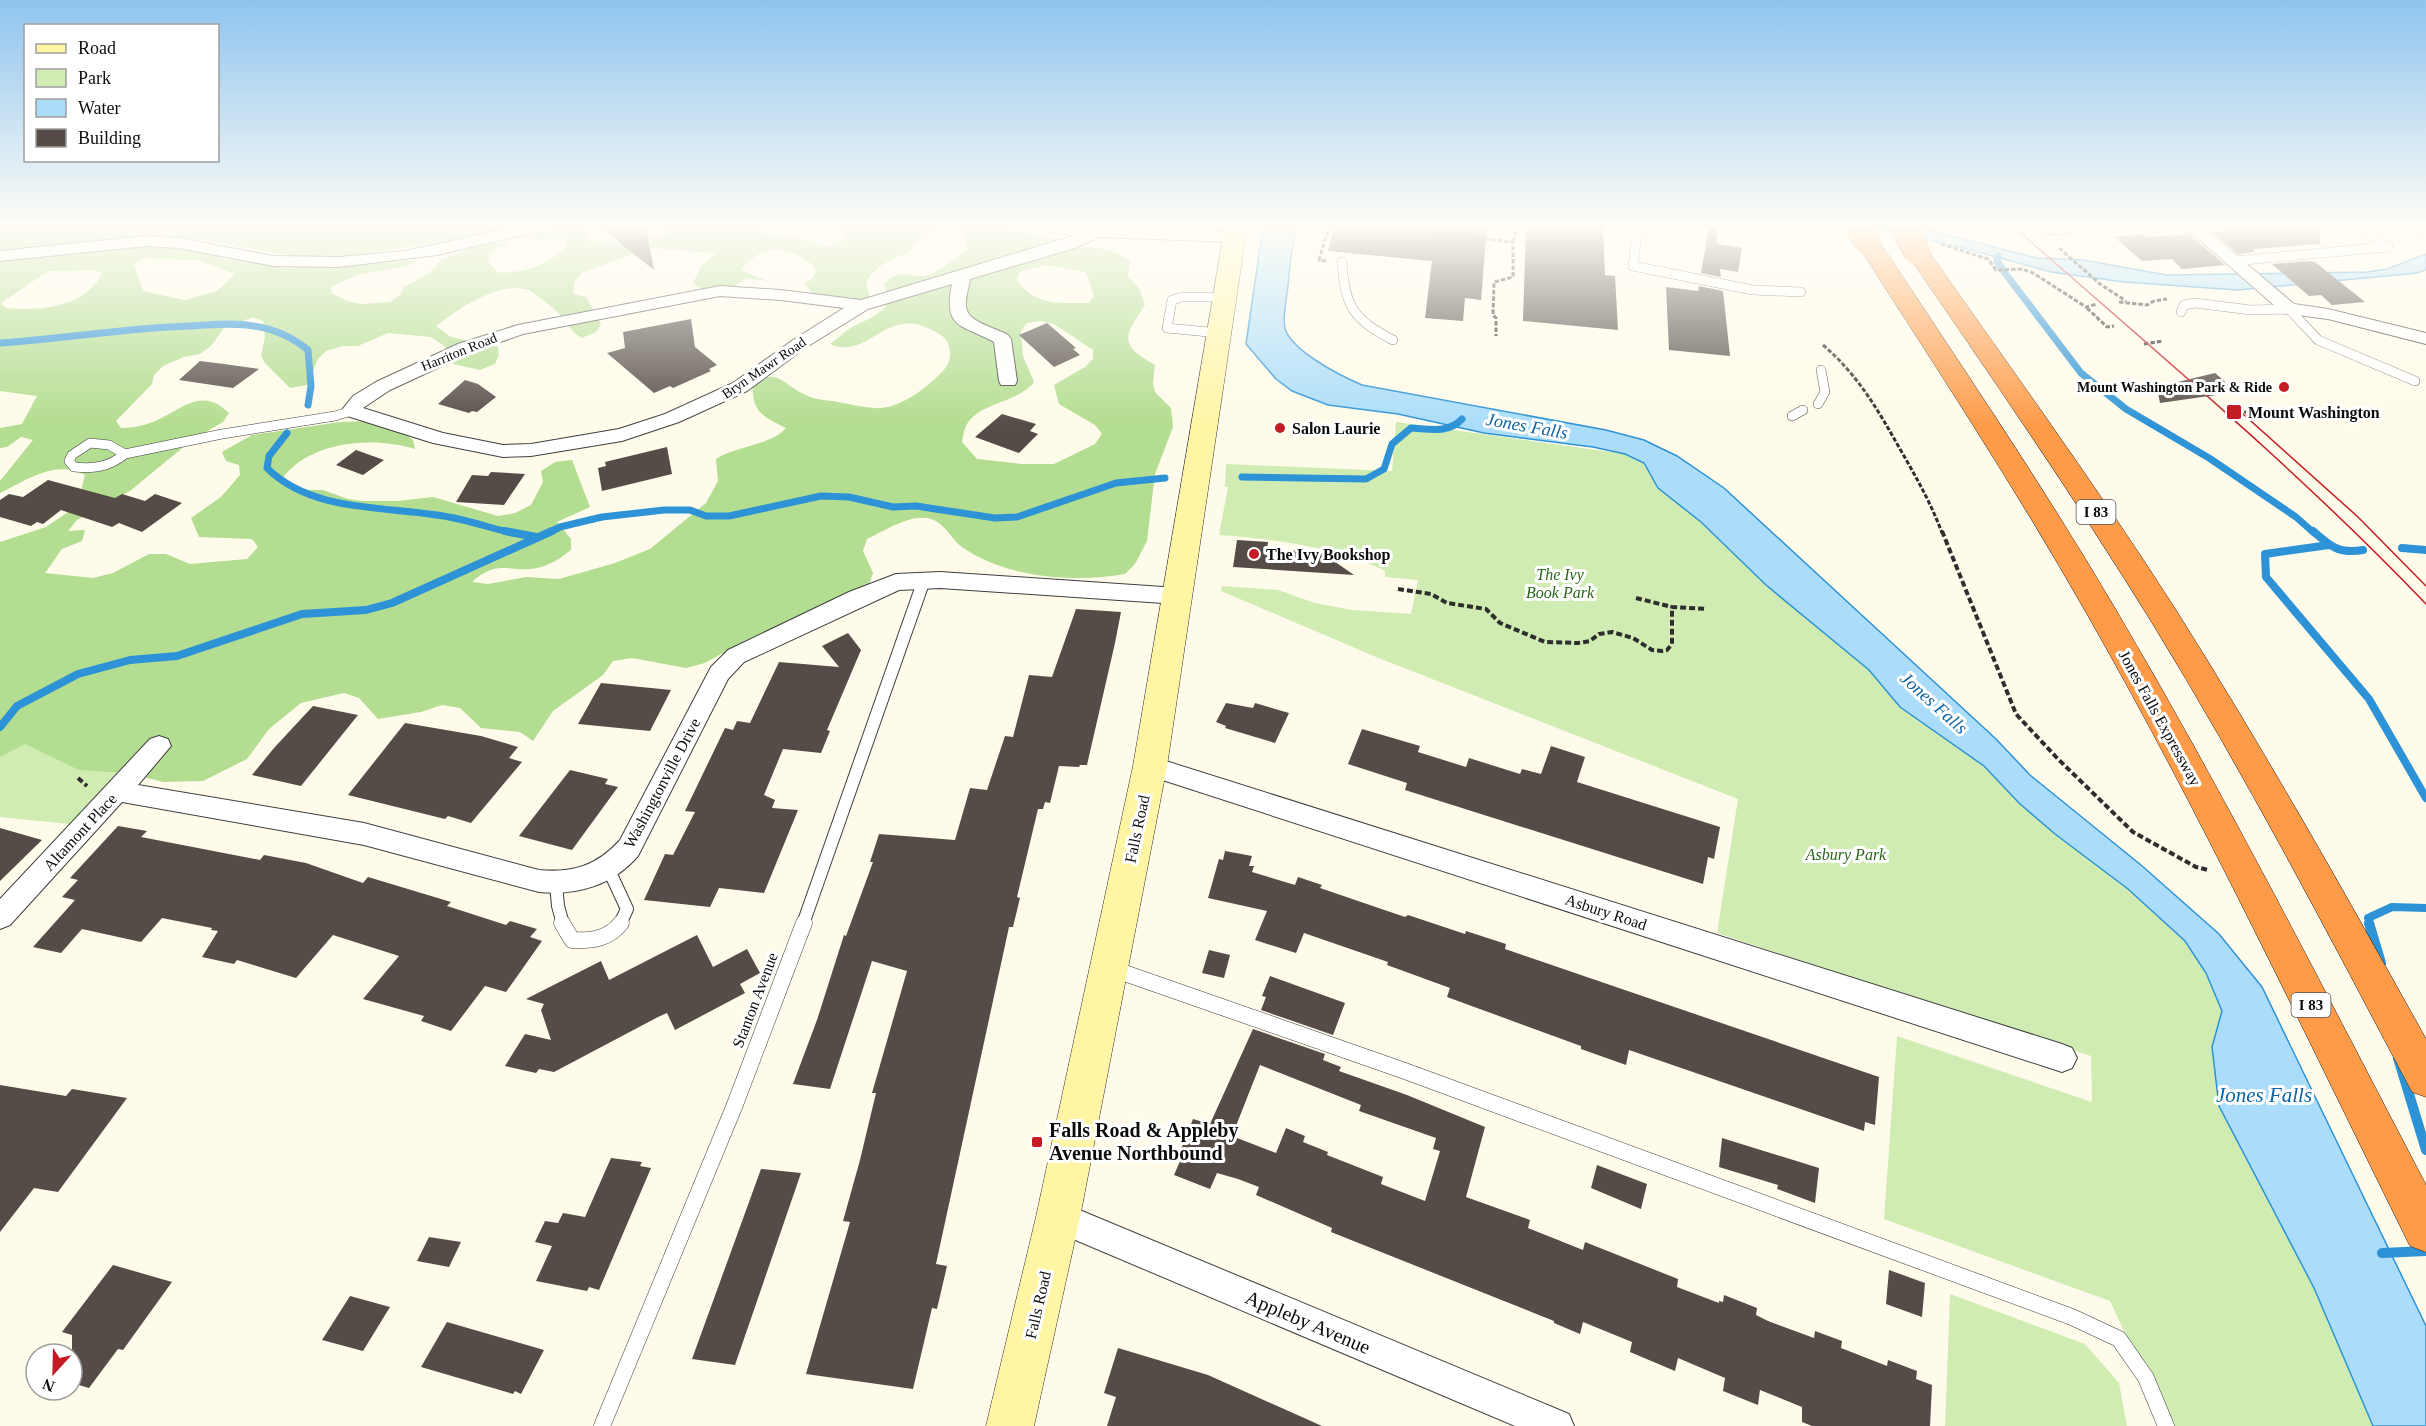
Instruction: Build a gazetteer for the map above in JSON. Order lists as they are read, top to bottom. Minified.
{"streets":{"highway":["I 83","Jones Falls Expressway"],"main road":["Falls Road"],"street":["Harriton Road","Bryn Mawr Road","Washingtonville Drive","Altamont Place","Asbury Road","Appleby Avenue"],"lane":["Stanton Avenue"]},"crossings":[["Harriton Road","Bryn Mawr Road"],["Washingtonville Drive","Falls Road"],["Washingtonville Drive","Altamont Place"],["Washingtonville Drive","Stanton Avenue"],["Falls Road","Asbury Road"],["Falls Road","Appleby Avenue"]],"water":["Jones Falls"],"parks":["The Ivy Book Park","Asbury Park"],"places":{"other":["Mount Washington Park & Ride","Salon Laurie","The Ivy Bookshop"],"transit":["Mount Washington","Falls Road & Appleby Avenue Northbound"]},"legend":["Road","Park","Water","Building"],"north":"bottom"}
